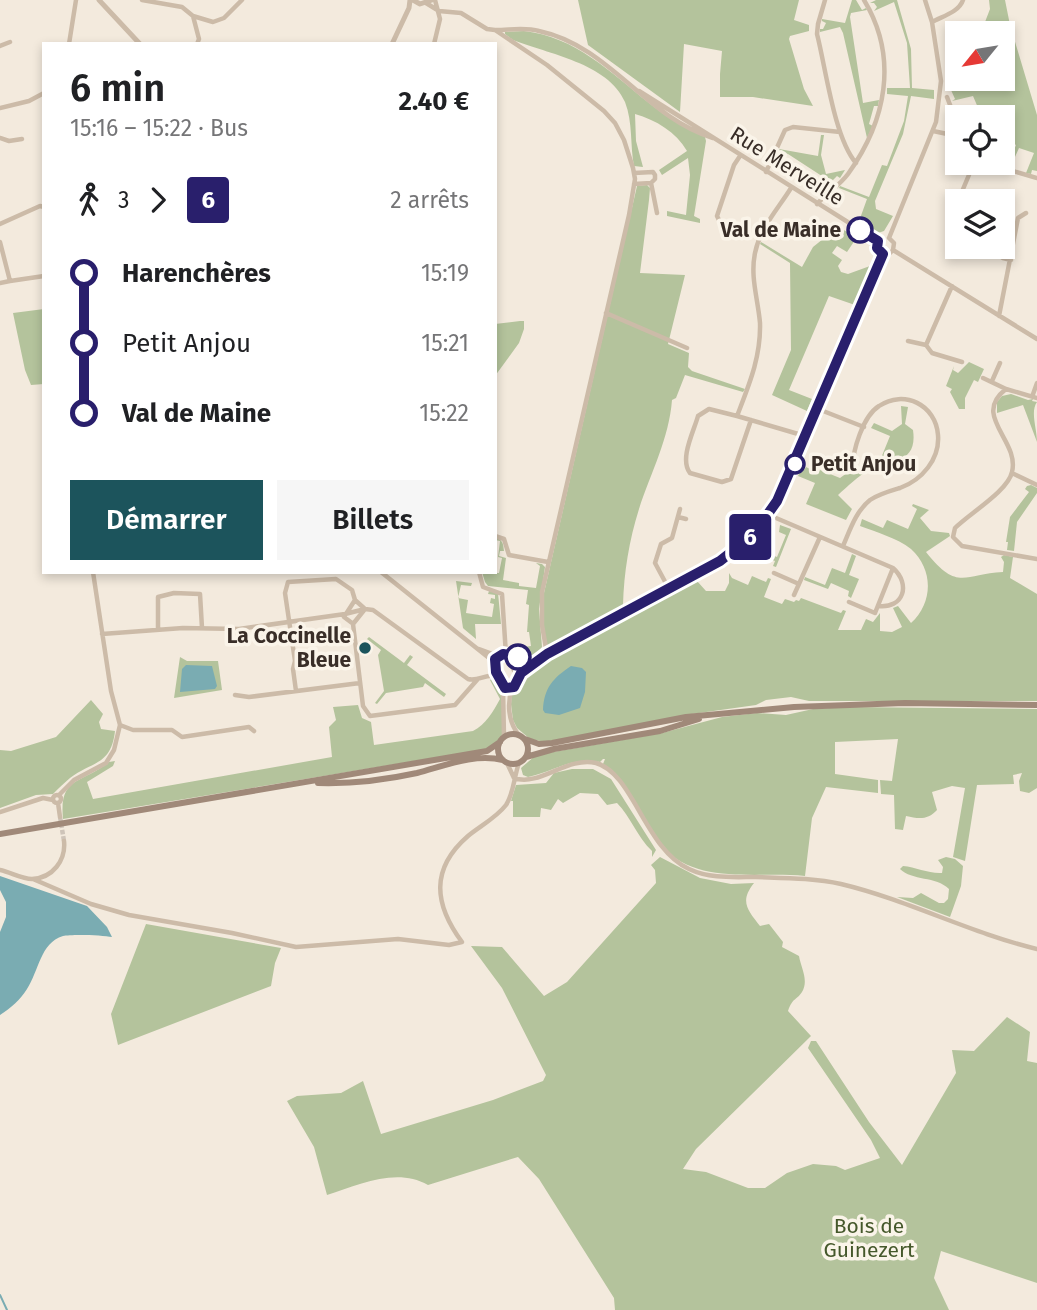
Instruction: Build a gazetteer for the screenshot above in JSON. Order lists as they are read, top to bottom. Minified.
{"streets":{"street":["Rue Merveille"]},"parks":["Bois de Guinezert"],"places":["Val de Maine","Petit Anjou","La Coccinelle Bleue"],"lines":["bus line 6"],"north":"bottom left","page":{"on_map":"6","heading":["6 min","15:16 – 15:22 · Bus","2.40 €"],"legs":["3","6","2 arrêts"],"list":[{"name":"Harenchères","value":"15:19"},{"name":"Petit Anjou","value":"15:21"},{"name":"Val de Maine","value":"15:22"}],"buttons":["Démarrer","Billets"]}}
